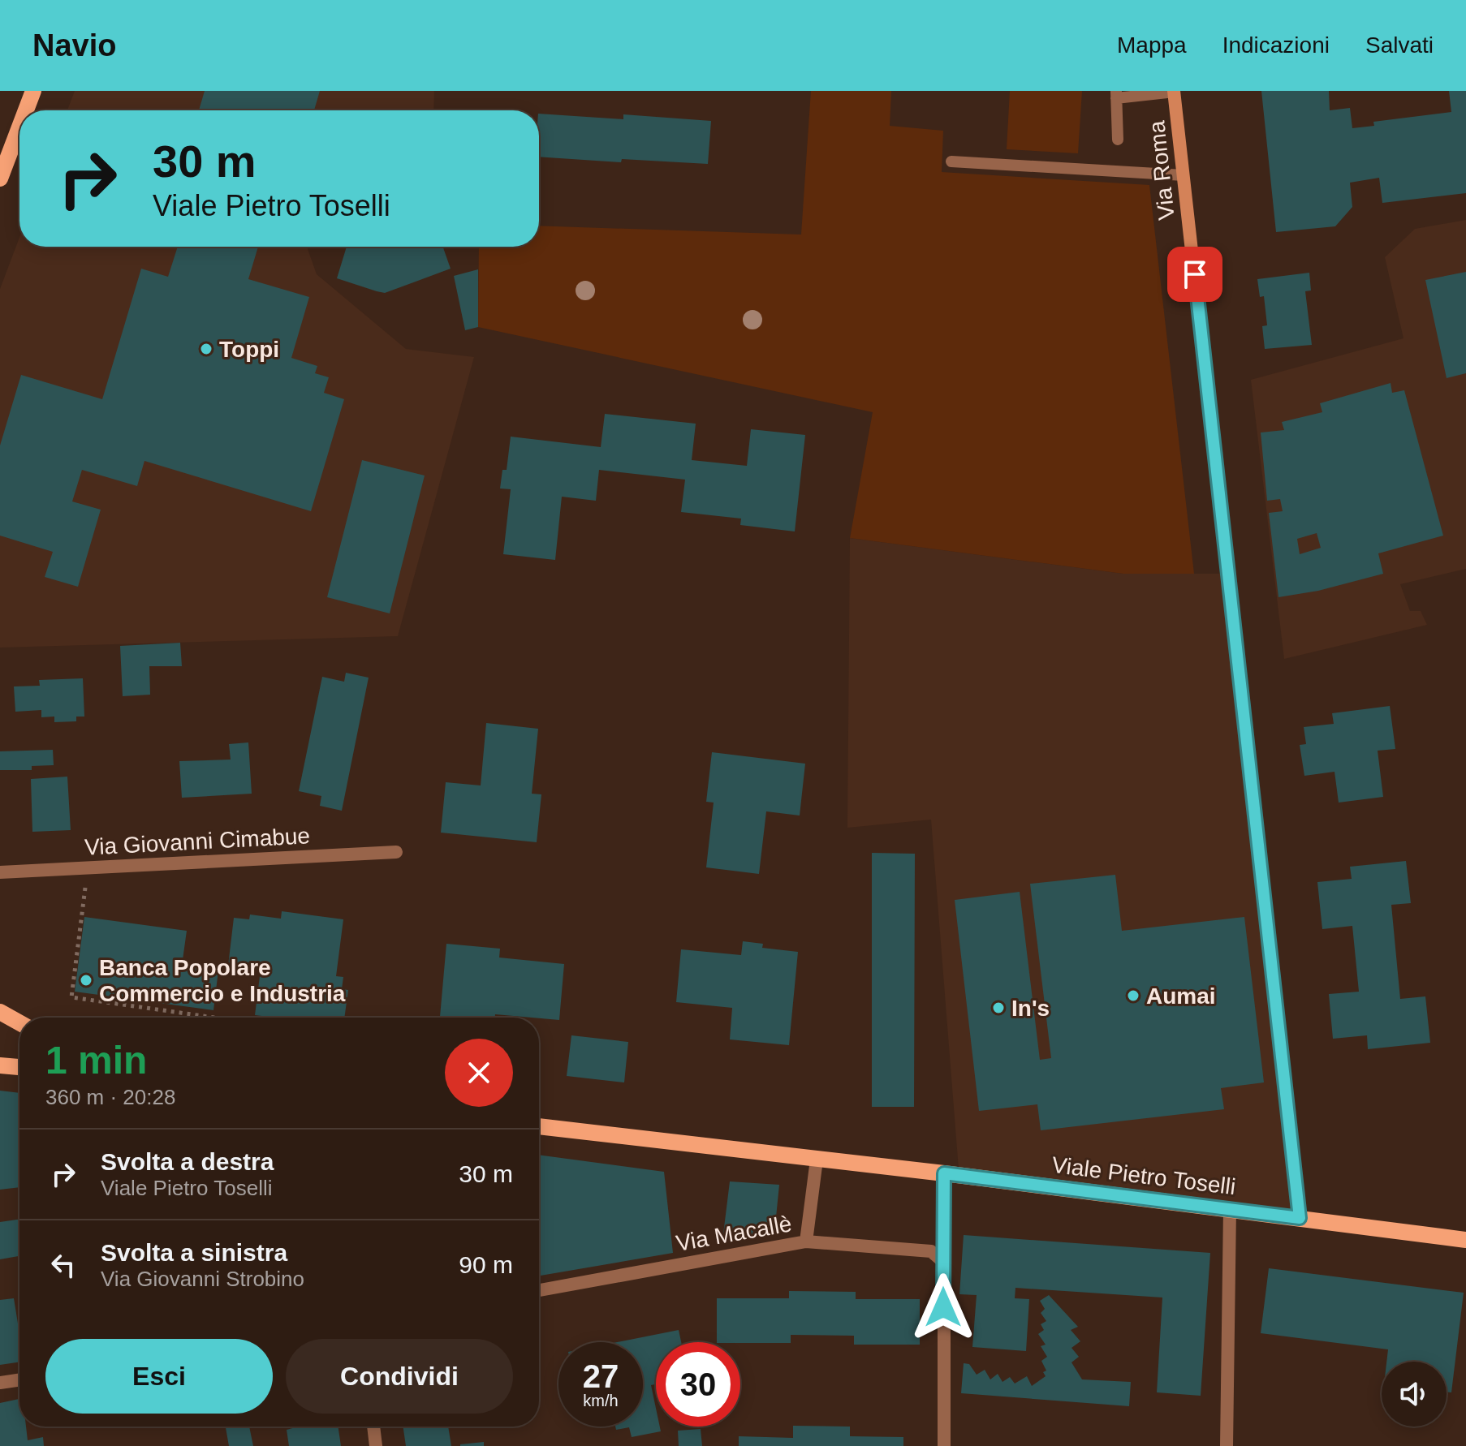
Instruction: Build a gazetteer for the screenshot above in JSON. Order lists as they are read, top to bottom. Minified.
{"streets":{"main road":["Viale Pietro Toselli"],"street":["Via Roma","Via Giovanni Cimabue","Via Macallè"]},"crossings":[["Via Roma","Viale Pietro Toselli"]],"places":["Toppi","Banca Popolare Commercio e Industria","Aumai","In's"],"page":{"header":"Navio","nav":["Mappa","Indicazioni","Salvati"],"turn":["30 m","Viale Pietro Toselli"],"heading":["1 min","360 m · 20:28"],"list":[{"name":"Svolta a destra","note":"Viale Pietro Toselli","value":"30 m"},{"name":"Svolta a sinistra","note":"Via Giovanni Strobino","value":"90 m"}],"buttons":["Esci","Condividi"],"speed":"27 km/h","limit":"30"}}
